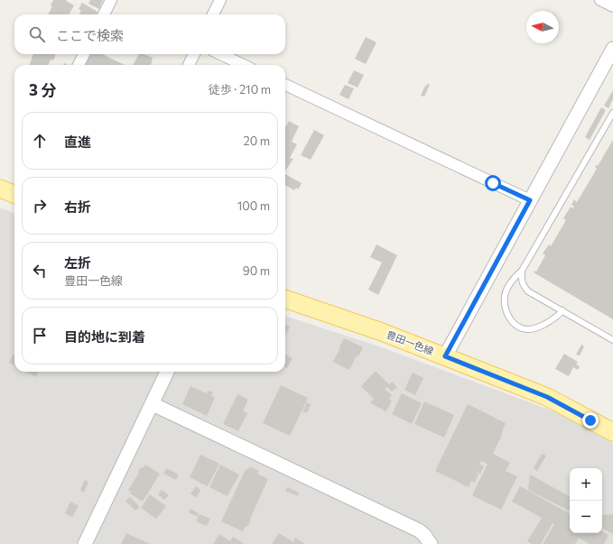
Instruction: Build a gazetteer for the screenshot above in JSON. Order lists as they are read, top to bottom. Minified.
{"streets":{"main road":["豊田一色線"]},"north":"left","page":{"search":"ここで検索","heading":["3 分","徒歩 · 210 m"],"list":[["直進","20 m"],["右折","100 m"],["左折","豊田一色線","90 m"],"目的地に到着"],"map_buttons":["+","−"]}}
